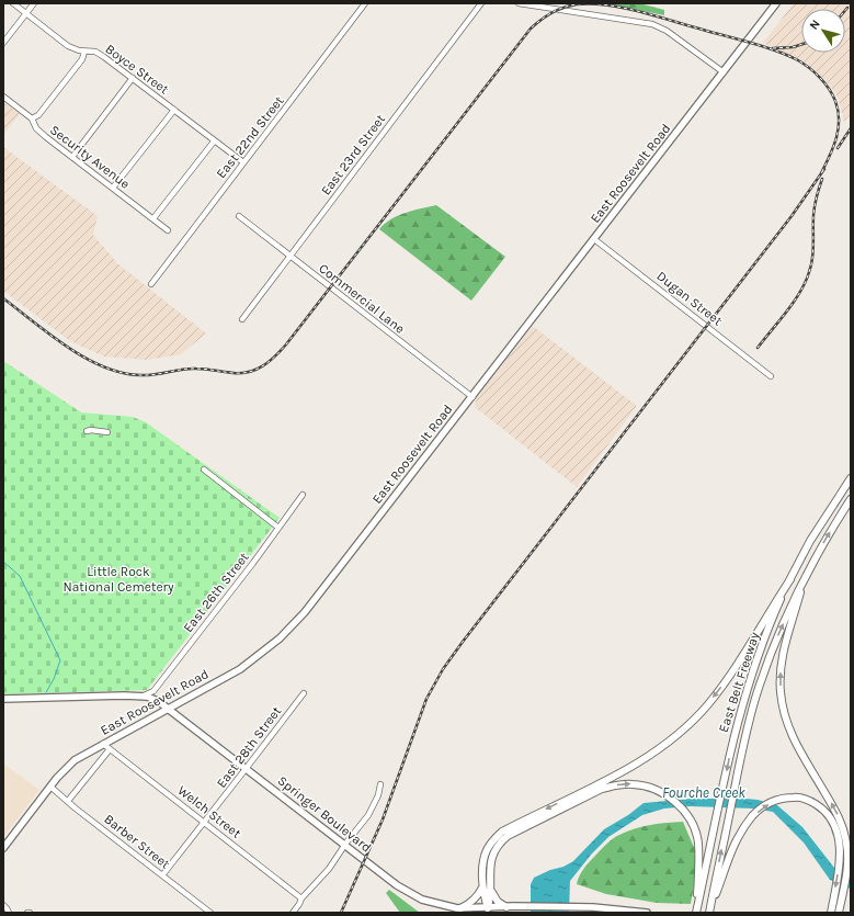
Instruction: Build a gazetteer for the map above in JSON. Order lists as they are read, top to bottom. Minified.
{"streets":{"highway":["East Belt Freeway"],"main road":["East Roosevelt Road","Springer Boulevard"],"street":["Boyce Street","East 22nd Street","East 23rd Street","Security Avenue","Commercial Lane","Dugan Street","East 26th Street","East 28th Street","Welch Street","Barber Street"]},"crossings":[["Boyce Street","East 22nd Street"],["East 23rd Street","Commercial Lane"],["East Roosevelt Road","Commercial Lane"],["East Roosevelt Road","Dugan Street"],["East Roosevelt Road","Welch Street"],["East Roosevelt Road","Springer Boulevard"],["East Roosevelt Road","Barber Street"],["East 26th Street","Springer Boulevard"],["East 28th Street","Welch Street"],["East 28th Street","Springer Boulevard"],["East 28th Street","Barber Street"]],"water":["Fourche Creek"],"parks":["Little Rock National Cemetery"],"north":"top left"}
